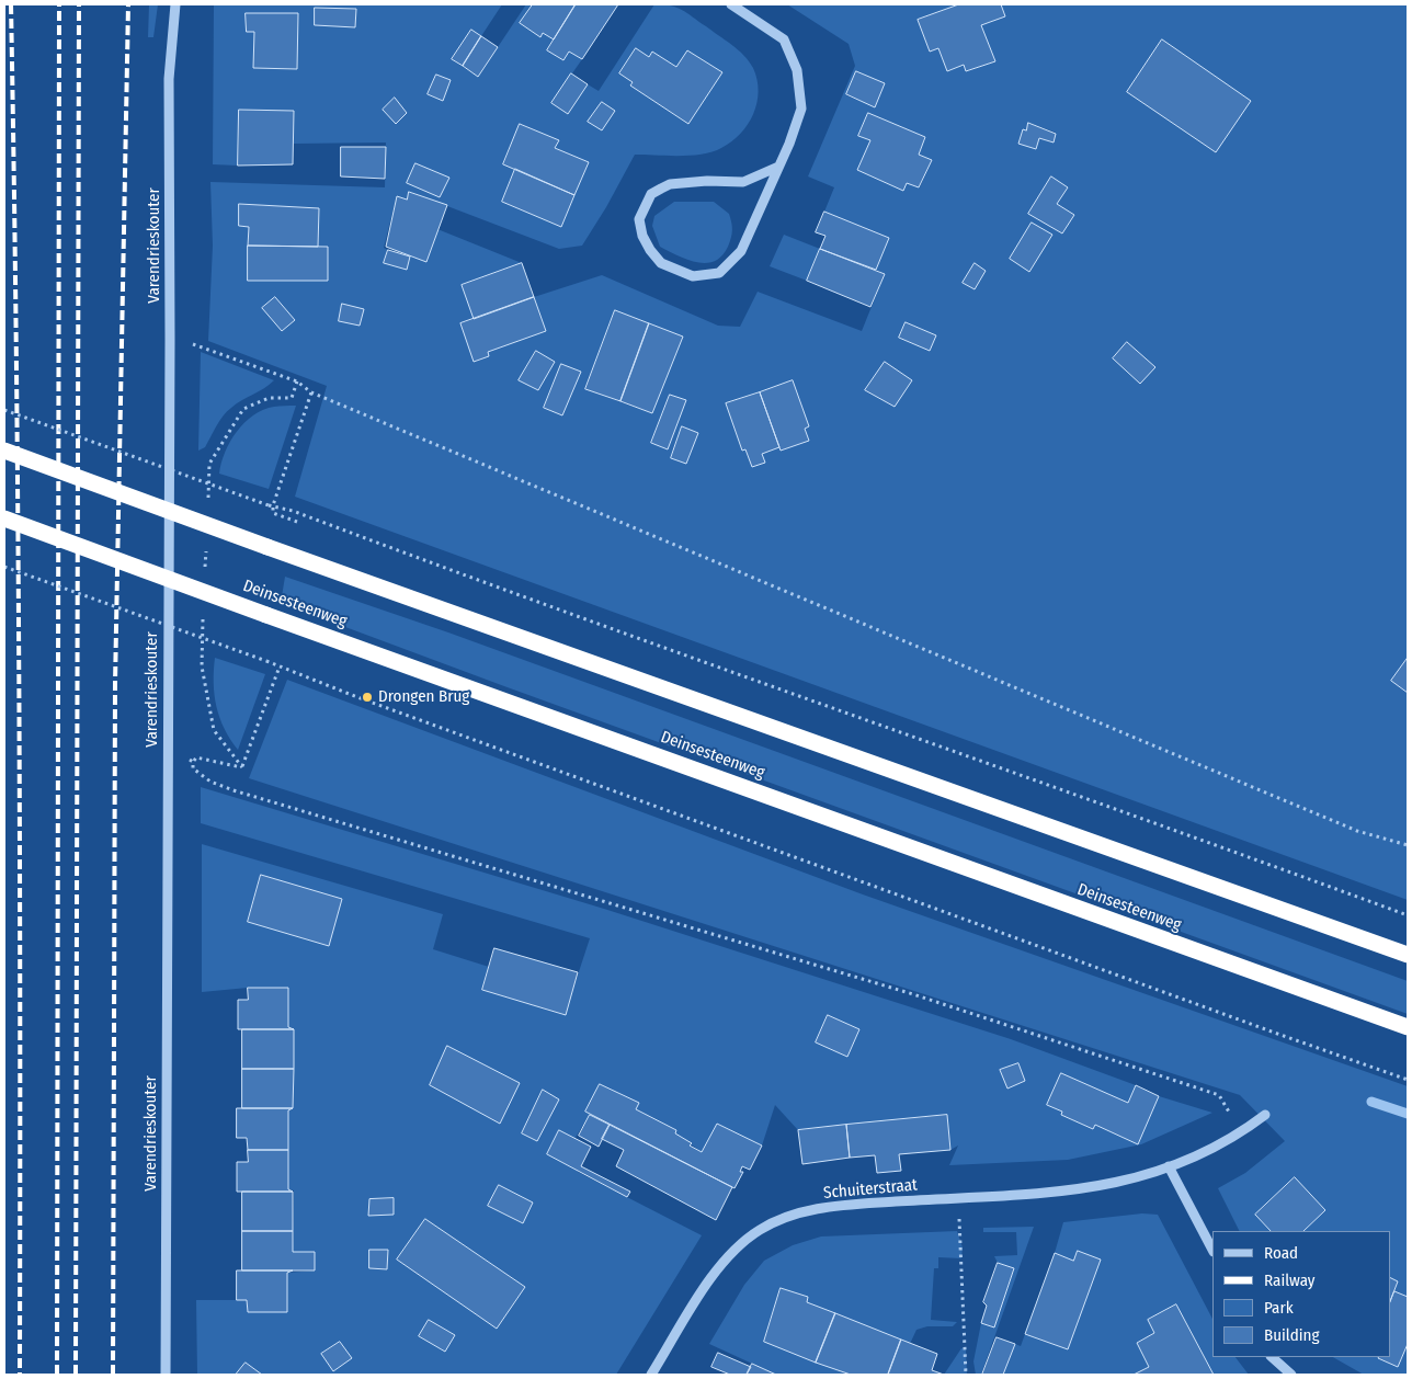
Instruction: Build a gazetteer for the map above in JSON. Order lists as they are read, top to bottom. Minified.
{"streets":{"highway":["Deinsesteenweg"],"street":["Varendrieskouter","Schuiterstraat"]},"places":["Drongen Brug"],"legend":["Road","Railway","Park","Building"]}
